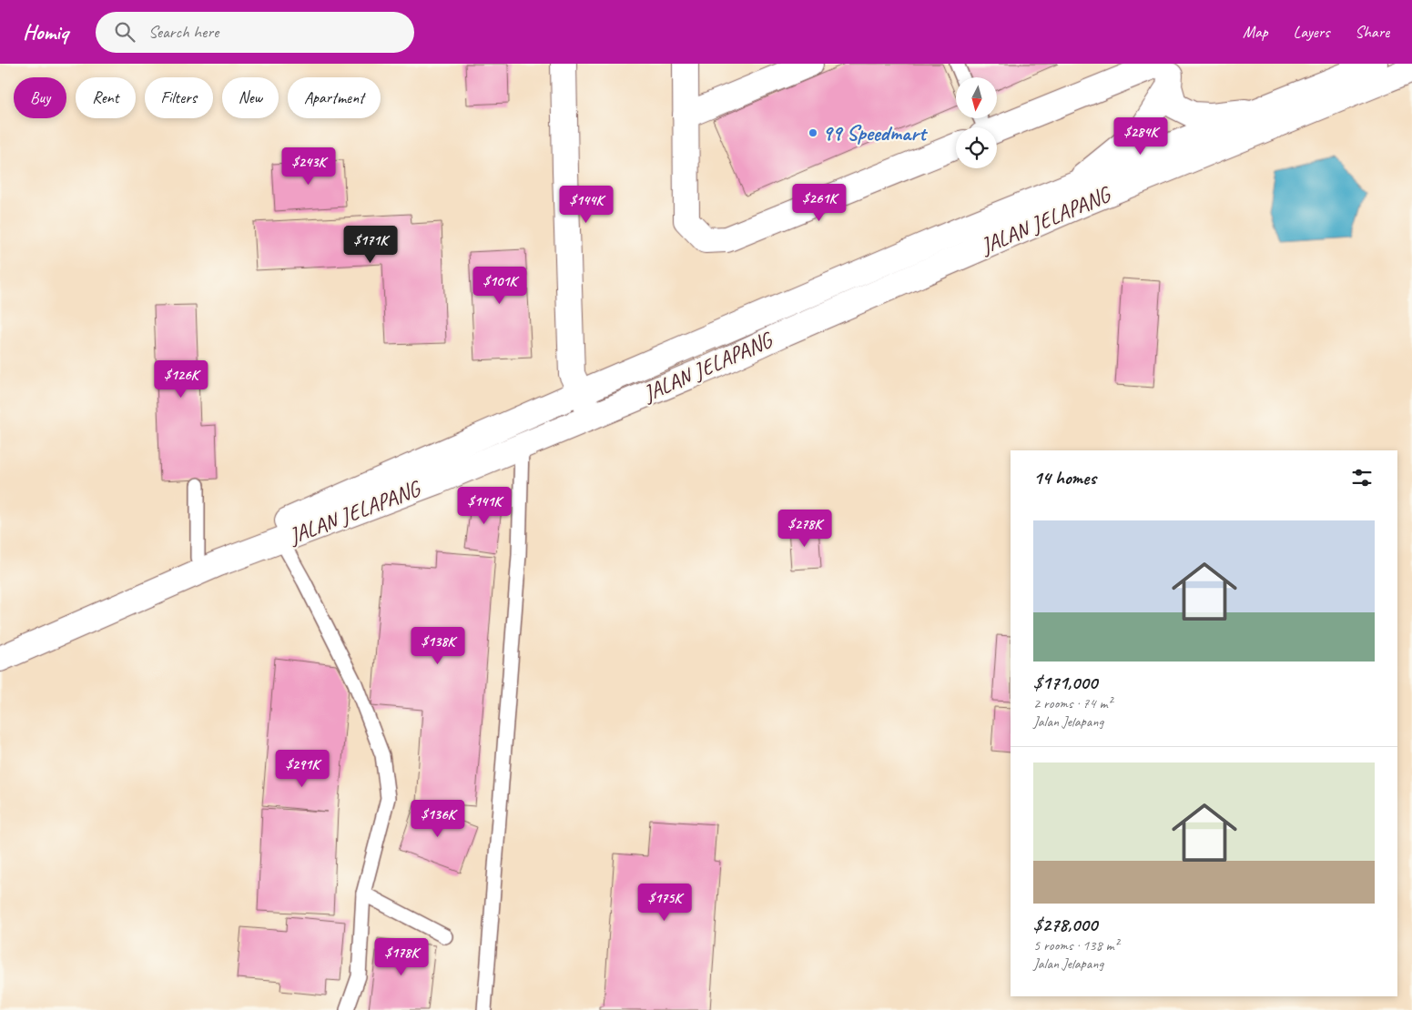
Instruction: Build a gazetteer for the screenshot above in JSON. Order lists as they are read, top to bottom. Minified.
{"streets":{"main road":["JALAN JELAPANG"]},"places":["99 Speedmart"],"north":"bottom","page":{"header":"Homiq","search":"Search here","nav":["Map","Layers","Share"],"chip":["Buy","Rent","Filters","New","Apartment"],"price":["$284K","$243K","$261K","$144K","$171K","$101K","$126K","$141K","$278K","$138K","$291K","$136K","$175K","$178K"],"heading":"14 homes","list":[{"name":"$171,000","note":"2 rooms · 74 m² · Jalan Jelapang"},{"name":"$278,000","note":"5 rooms · 138 m² · Jalan Jelapang"}]}}
